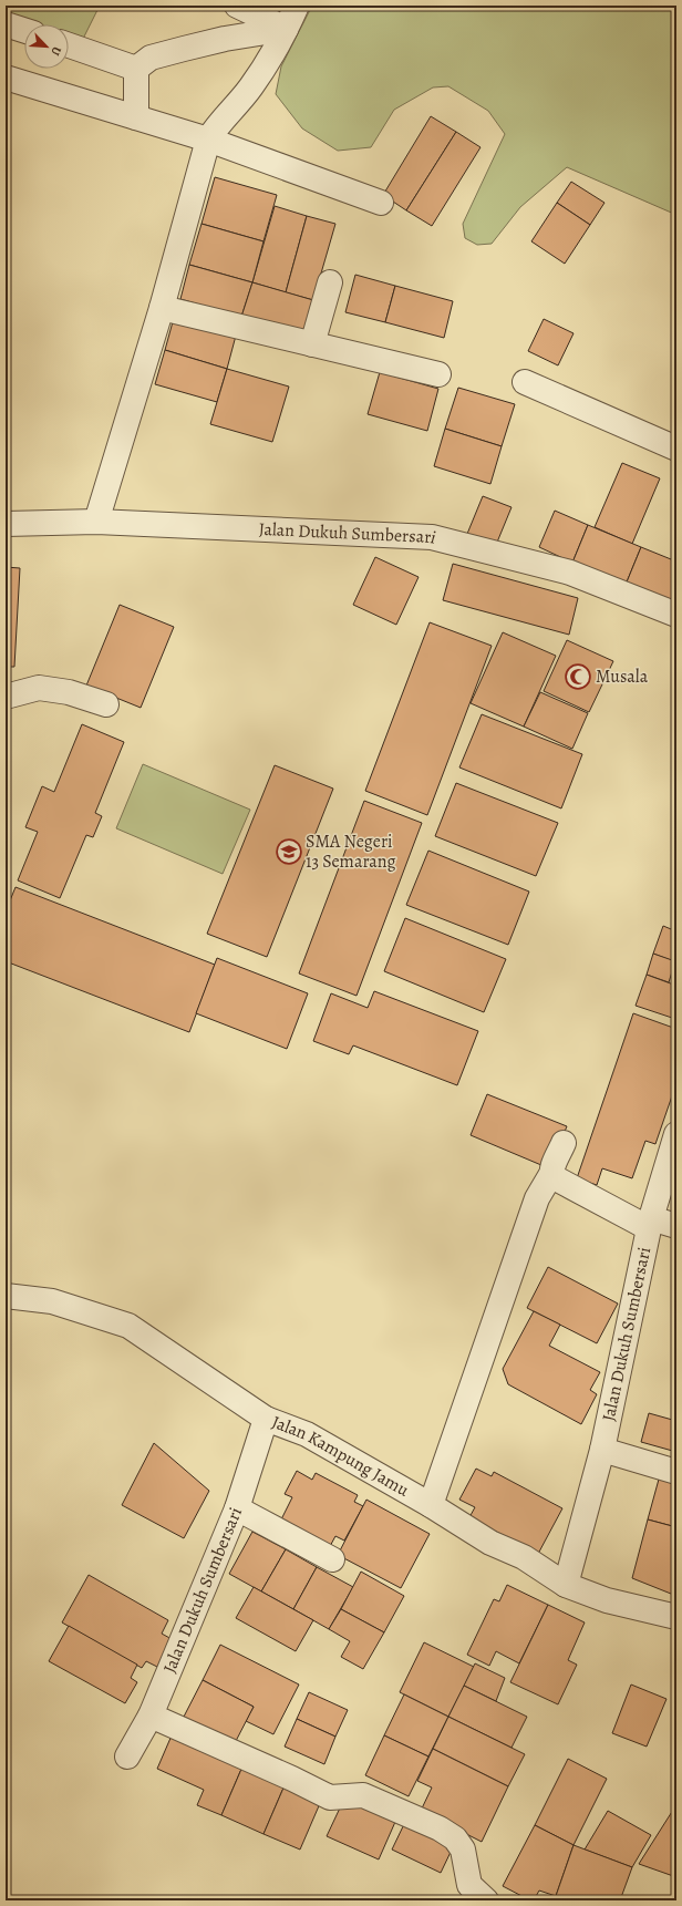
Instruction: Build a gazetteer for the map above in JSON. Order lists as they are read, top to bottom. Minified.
{"streets":{"street":["Jalan Dukuh Sumbersari","Jalan Kampung Jamu"]},"crossings":[["Jalan Dukuh Sumbersari","Jalan Kampung Jamu"]],"places":{"mosque":["Musala"],"school or university":["SMA Negeri 13 Semarang"]},"north":"bottom right"}
